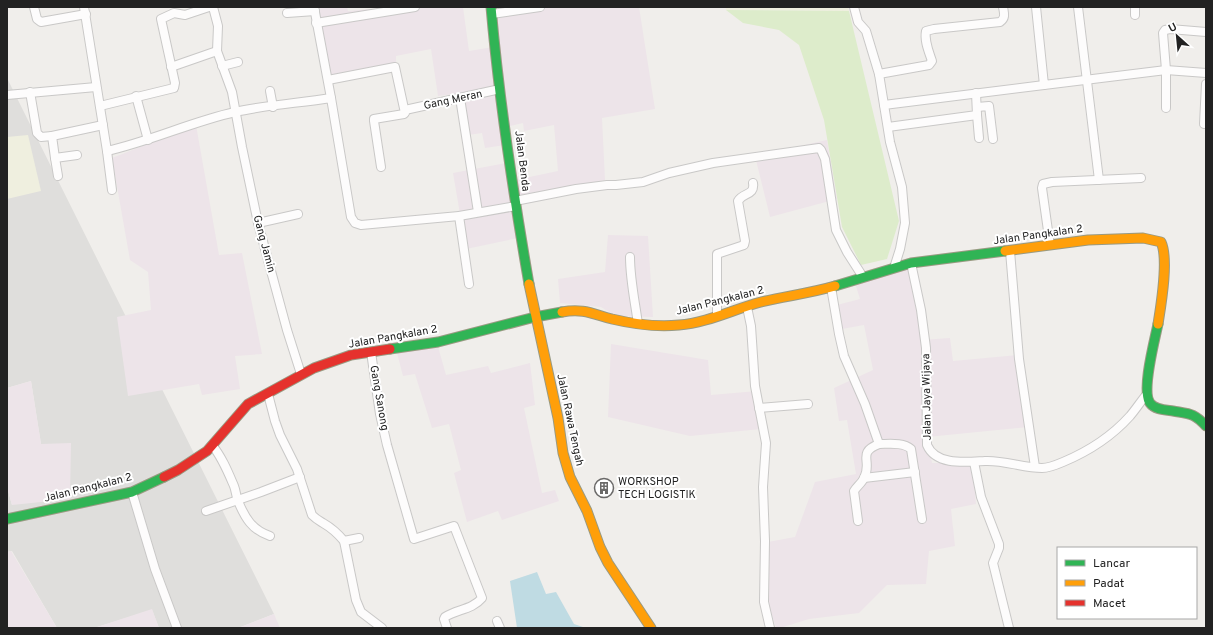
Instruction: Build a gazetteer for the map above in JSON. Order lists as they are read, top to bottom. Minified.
{"streets":{"street":["Gang Meran","Jalan Benda","Jalan Pangkalan 2","Gang Jamin","Jalan Jaya Wijaya","Gang Sanong","Jalan Rawa Tengah"]},"crossings":[["Gang Meran","Jalan Benda"],["Jalan Benda","Jalan Pangkalan 2"],["Jalan Benda","Jalan Rawa Tengah"],["Jalan Pangkalan 2","Gang Jamin"],["Jalan Pangkalan 2","Jalan Jaya Wijaya"],["Jalan Pangkalan 2","Gang Sanong"],["Jalan Pangkalan 2","Jalan Rawa Tengah"]],"places":{"building":["WORKSHOP TECH LOGISTIK"]},"legend":["Lancar","Padat","Macet"],"north":"top left"}
